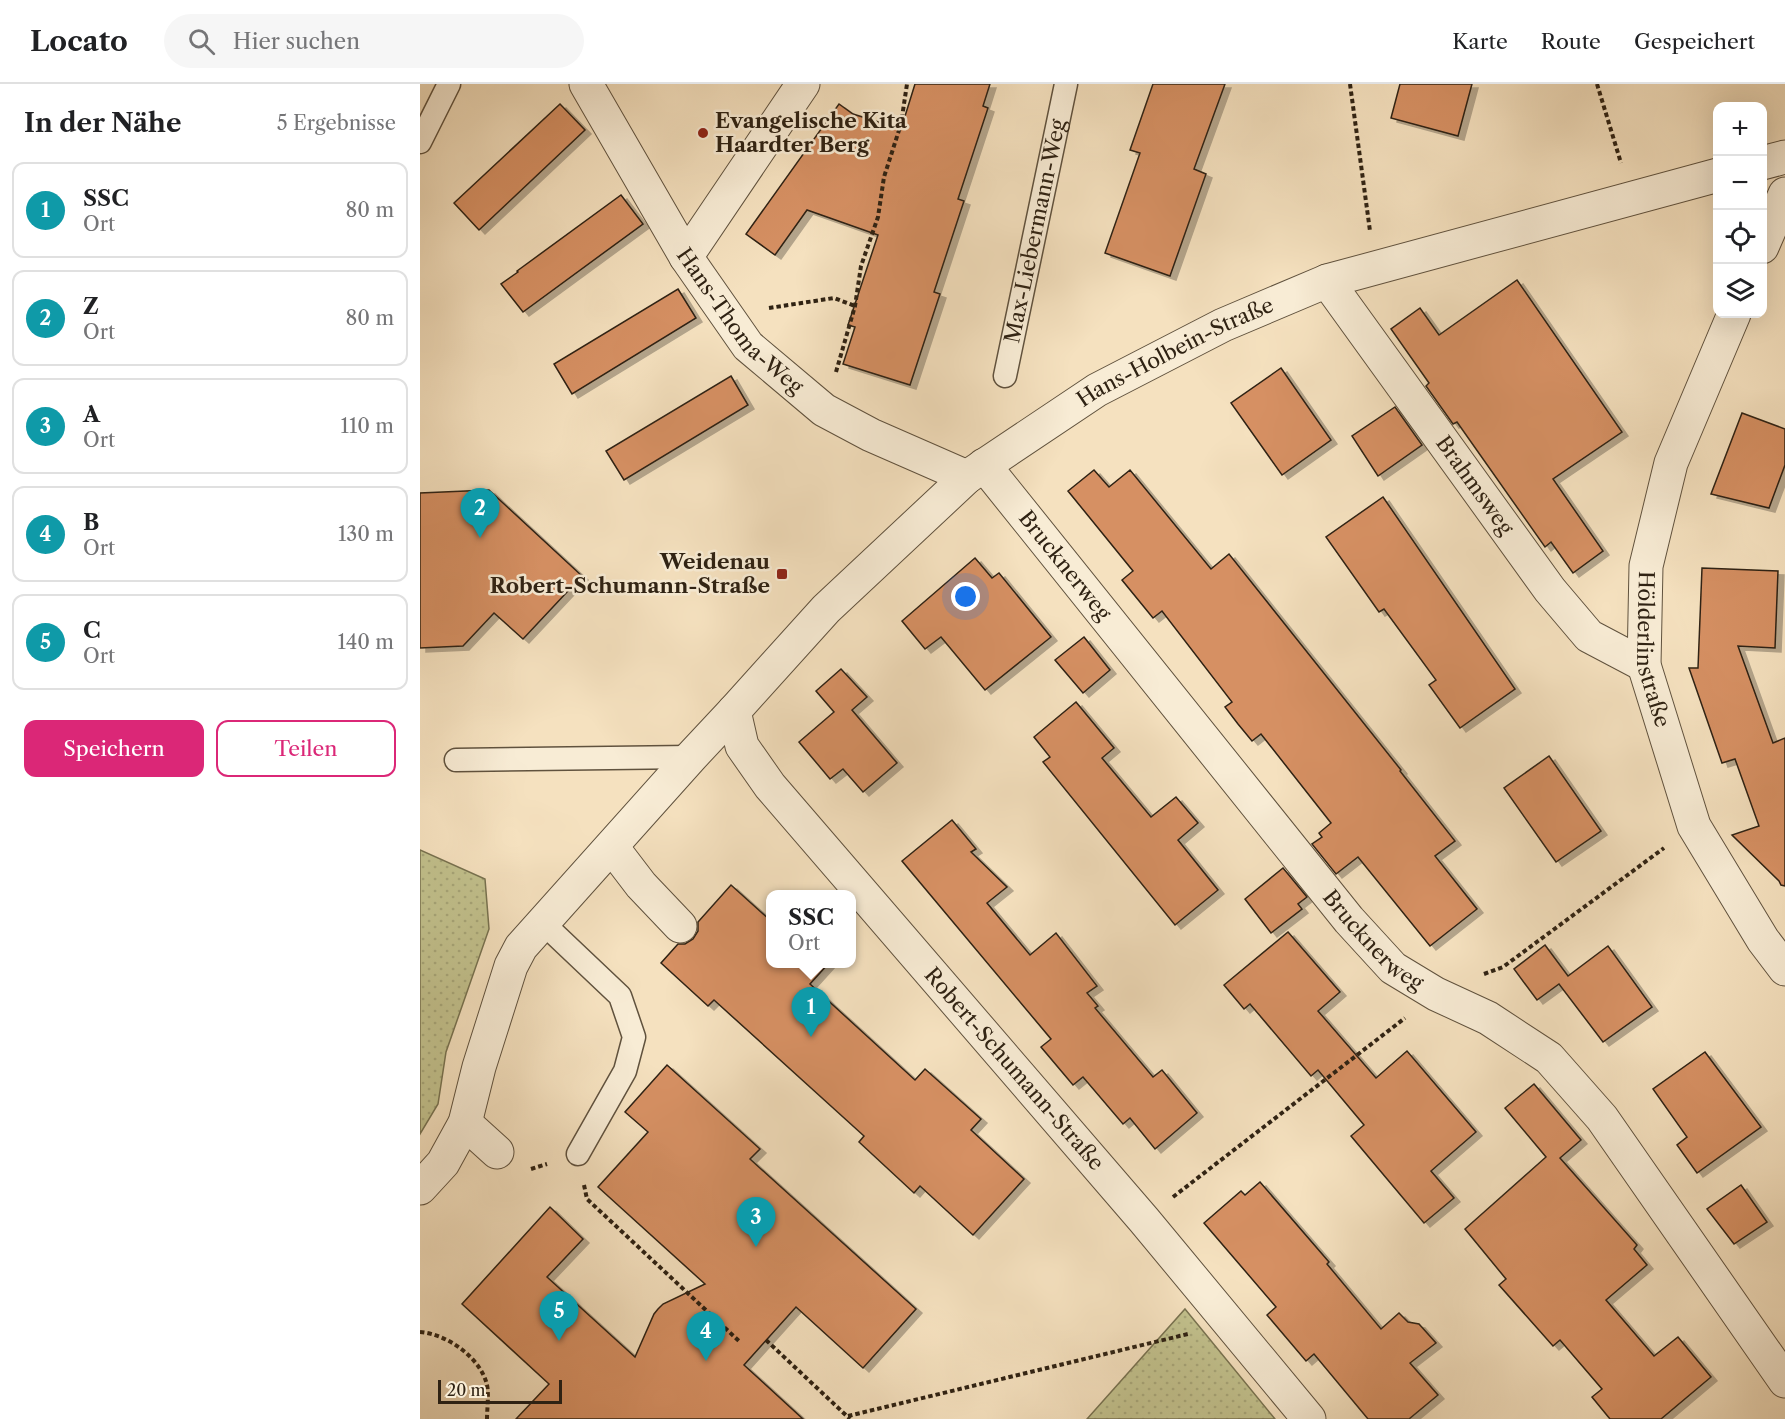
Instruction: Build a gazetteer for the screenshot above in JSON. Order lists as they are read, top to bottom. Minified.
{"streets":{"street":["Hans-Thoma-Weg","Hans-Holbein-Straße","Brahmsweg","Brucknerweg","Hölderlinstraße","Robert-Schumann-Straße"],"lane":["Max-Liebermann-Weg"]},"crossings":[["Hans-Thoma-Weg","Hans-Holbein-Straße"],["Hans-Thoma-Weg","Brucknerweg"],["Hans-Holbein-Straße","Brahmsweg"],["Hans-Holbein-Straße","Brucknerweg"],["Hans-Holbein-Straße","Robert-Schumann-Straße"],["Brahmsweg","Hölderlinstraße"]],"places":{"other":["Evangelische Kita Haardter Berg"],"transit":["Weidenau Robert-Schumann-Straße"]},"scale_bar":"20 m","page":{"header":"Locato","search":"Hier suchen","nav":["Karte","Route","Gespeichert"],"heading":["In der Nähe","5 Ergebnisse"],"map_buttons":["+","−"],"list":[{"mark":"1","name":"SSC","note":"Ort","value":"80 m"},{"mark":"2","name":"Z","note":"Ort","value":"80 m"},{"mark":"3","name":"A","note":"Ort","value":"110 m"},{"mark":"4","name":"B","note":"Ort","value":"130 m"},{"mark":"5","name":"C","note":"Ort","value":"140 m"}],"pins":["2","1","3","5","4"],"buttons":["Speichern","Teilen"],"popup":["SSC","Ort"],"scale":"20 m"}}
